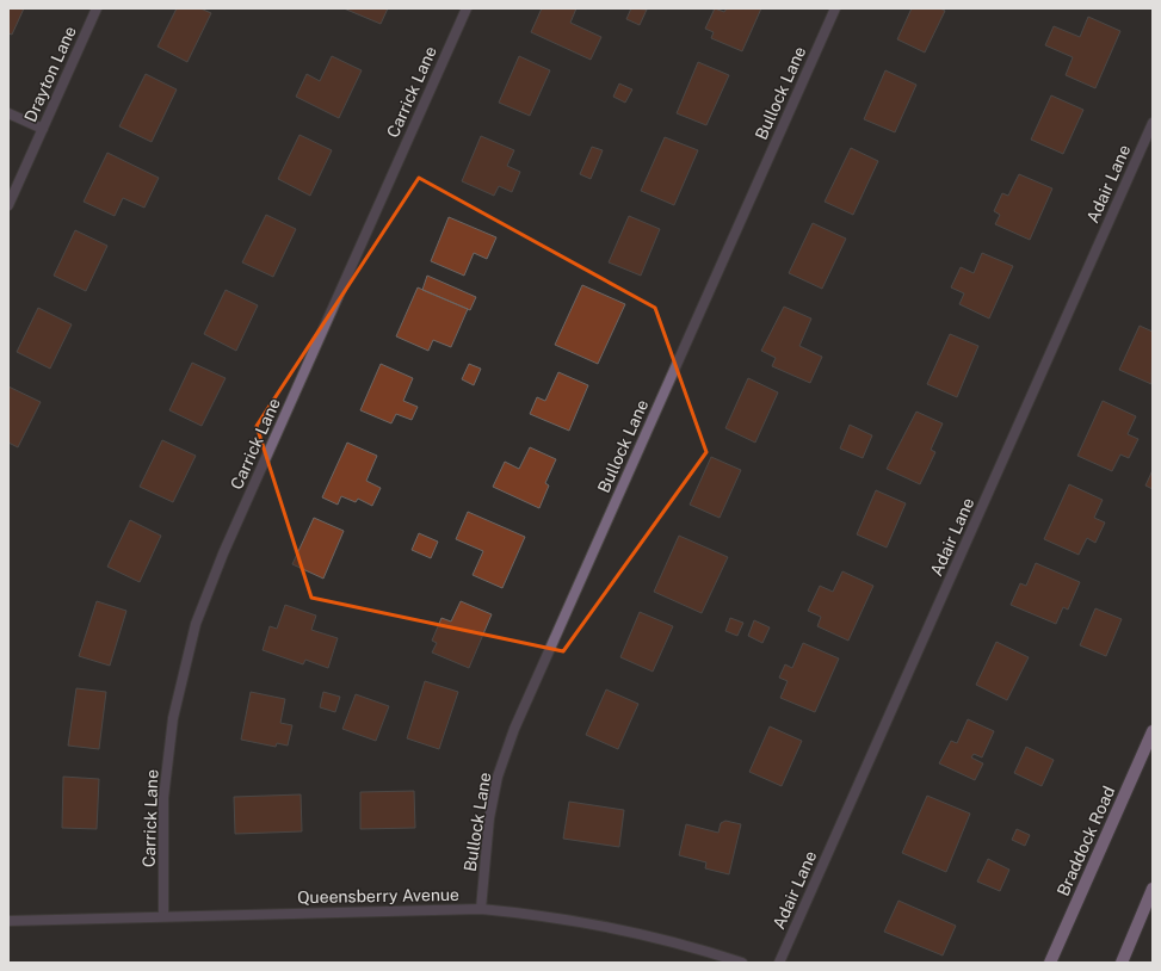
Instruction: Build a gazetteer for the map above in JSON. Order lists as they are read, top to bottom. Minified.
{"streets":{"main road":["Braddock Road"],"street":["Drayton Lane","Carrick Lane","Bullock Lane","Adair Lane","Queensberry Avenue"]},"crossings":[["Carrick Lane","Queensberry Avenue"],["Bullock Lane","Queensberry Avenue"]]}
